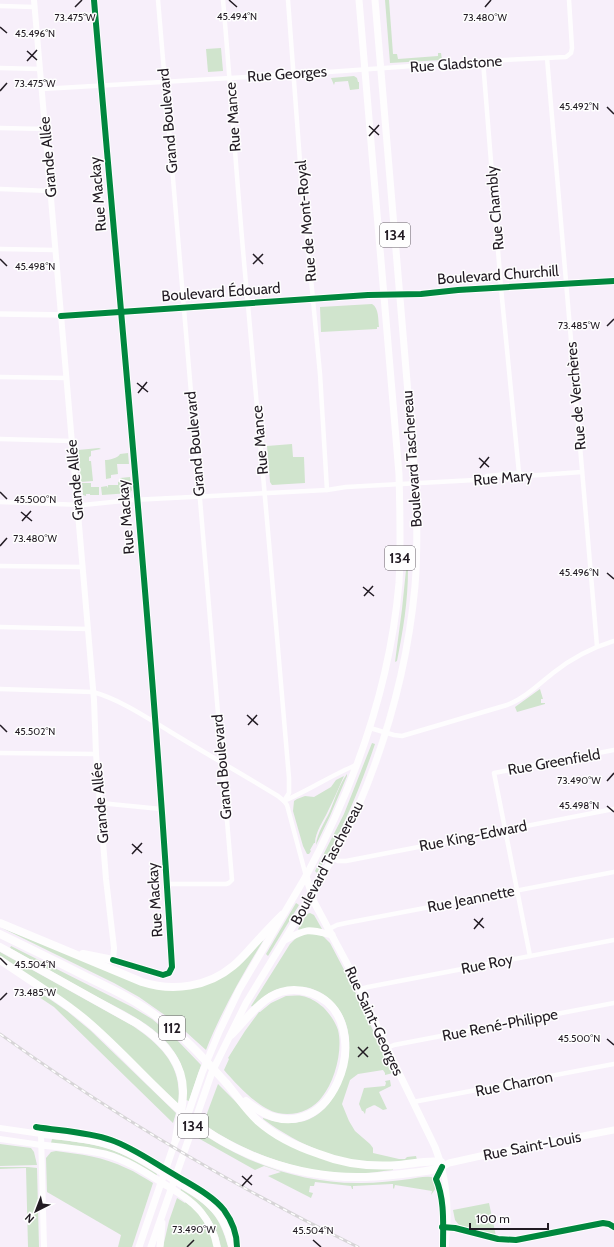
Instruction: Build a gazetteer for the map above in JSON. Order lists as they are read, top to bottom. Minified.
{"streets":{"highway":["112"],"main road":["Grande Allée","134","Boulevard Taschereau","Rue Saint-Georges","Rue Saint-Louis"],"street":["Rue Gladstone","Rue Georges","Rue Mance","Grand Boulevard","Rue Mackay","Rue Chambly","Rue de Mont-Royal","Boulevard Churchill","Boulevard Édouard","Rue de Verchères","Rue Mary","Rue Greenfield","Rue King-Edward","Rue Jeannette","Rue Roy","Rue René-Philippe","Rue Charron"]},"crossings":[["Rue Gladstone","Rue Georges"],["Rue Gladstone","Rue Chambly"],["Rue Gladstone","Rue de Verchères"],["Rue Gladstone","Boulevard Taschereau"],["Rue Georges","Rue Mance"],["Rue Georges","Grand Boulevard"],["Rue Georges","Grande Allée"],["Rue Georges","Rue Mackay"],["Rue Georges","Rue de Mont-Royal"],["Rue Georges","Boulevard Taschereau"],["Rue Mance","Boulevard Édouard"],["Rue Mance","Rue Mary"],["Grand Boulevard","Rue Mackay"],["Grand Boulevard","Boulevard Édouard"],["Grand Boulevard","Rue Mary"],["Grande Allée","Rue Mackay"],["Grande Allée","Boulevard Édouard"],["Grande Allée","Rue Mary"],["Rue Mackay","Boulevard Édouard"],["Rue Mackay","Rue Mary"],["Rue Chambly","Boulevard Churchill"],["Rue Chambly","Rue Mary"],["Rue de Mont-Royal","Boulevard Édouard"],["Rue de Mont-Royal","Rue Mary"],["Boulevard Churchill","Boulevard Édouard"],["Boulevard Churchill","Rue de Verchères"],["Boulevard Churchill","Boulevard Taschereau"],["Boulevard Édouard","Boulevard Taschereau"],["Rue de Verchères","Rue Mary"],["Boulevard Taschereau","Rue Mary"],["Boulevard Taschereau","Rue King-Edward"],["Boulevard Taschereau","Rue Saint-Georges"],["Rue Greenfield","Rue King-Edward"],["Rue Jeannette","Rue Saint-Georges"],["Rue Roy","Rue Saint-Georges"],["Rue Saint-Georges","Rue René-Philippe"],["Rue Saint-Georges","Rue Charron"],["Rue Saint-Georges","Rue Saint-Louis"]],"scale_bar":"100 m","north":"bottom left","coordinates":["45.494°N","73.475°W","73.480°W","45.496°N","45.492°N","45.498°N","73.485°W","45.500°N","45.502°N","73.490°W","45.504°N"]}
